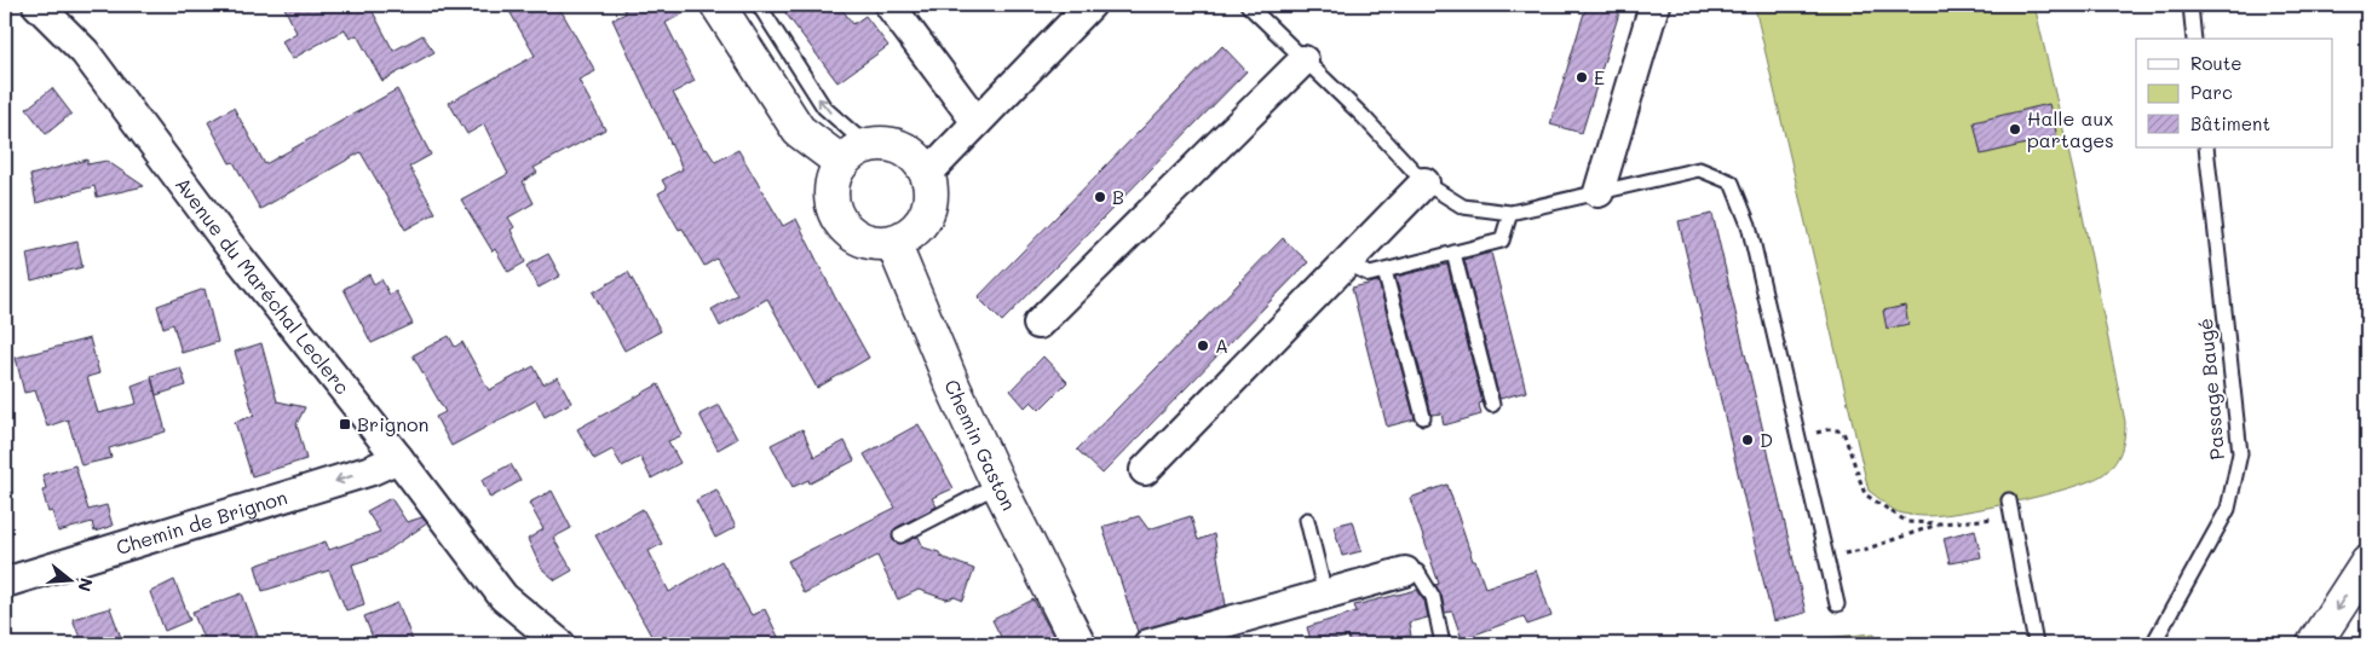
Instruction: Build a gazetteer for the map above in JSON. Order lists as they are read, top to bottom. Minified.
{"streets":{"main road":["Chemin Gaston"],"street":["Avenue du Maréchal Leclerc","Chemin de Brignon"],"lane":["Passage Baugé"]},"crossings":[["Avenue du Maréchal Leclerc","Chemin de Brignon"]],"one_way":["Chemin de Brignon"],"places":{"other":["E","Halle aux partages","B","A","D"],"transit":["Brignon"]},"legend":["Route","Parc","Bâtiment"],"north":"right"}
